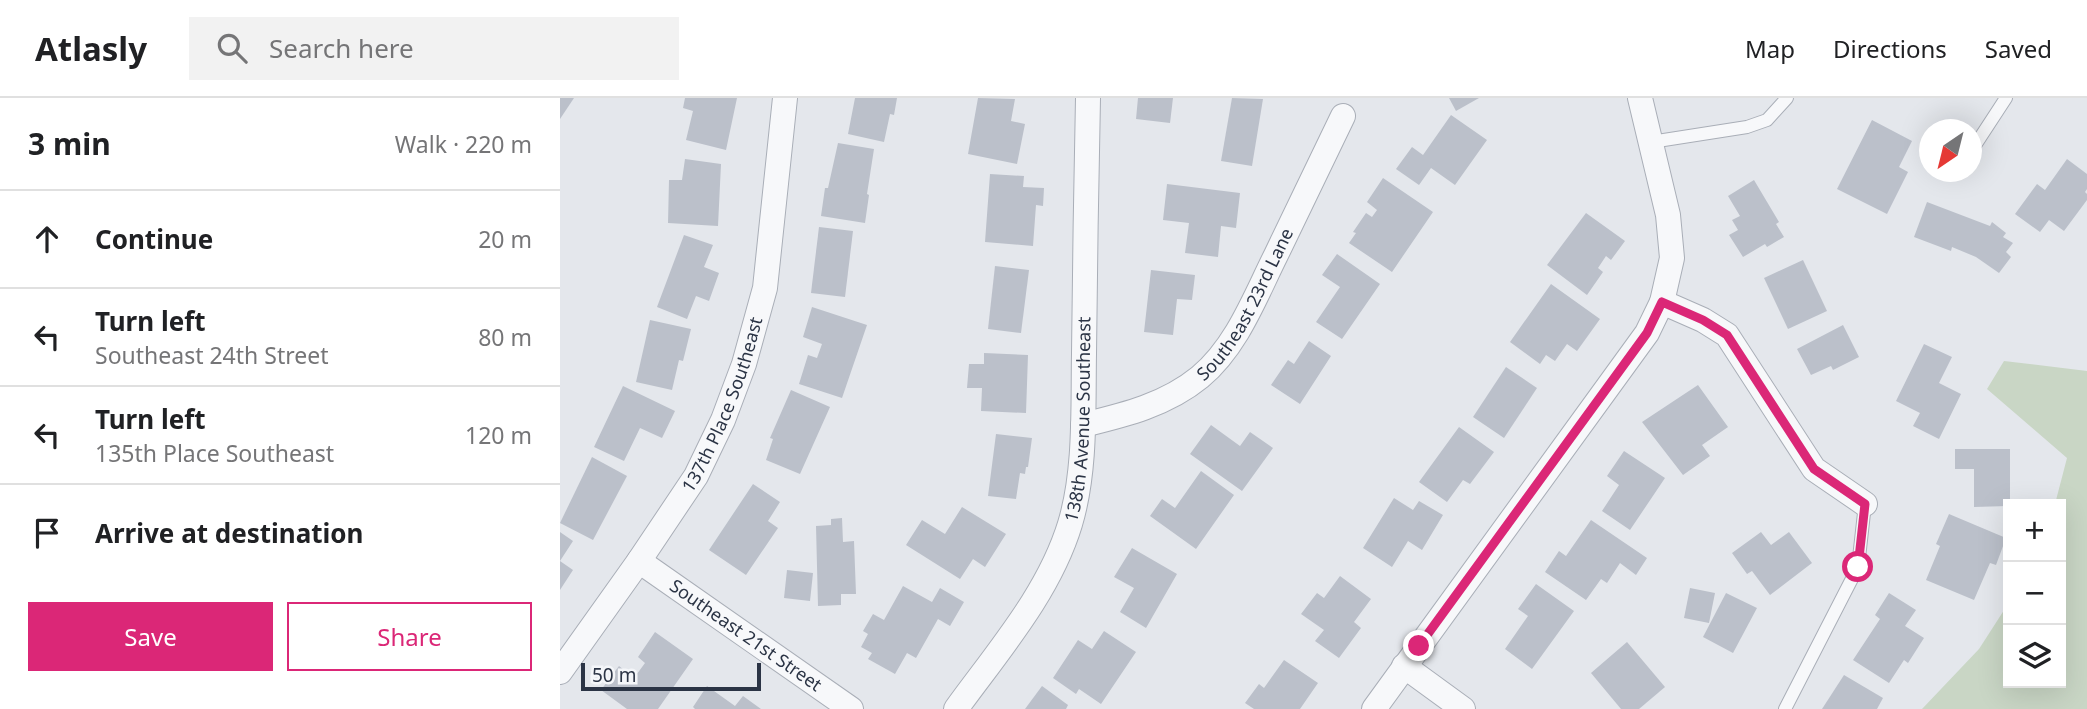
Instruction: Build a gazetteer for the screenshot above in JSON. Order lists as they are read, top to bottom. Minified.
{"streets":{"street":["Southeast 23rd Lane","137th Place Southeast","138th Avenue Southeast","Southeast 21st Street"]},"crossings":[["Southeast 23rd Lane","138th Avenue Southeast"],["137th Place Southeast","Southeast 21st Street"]],"scale_bar":"50 m","north":"bottom left","page":{"header":"Atlasly","search":"Search here","nav":["Map","Directions","Saved"],"heading":["3 min","Walk · 220 m"],"list":[["Continue","20 m"],["Turn left","Southeast 24th Street","80 m"],["Turn left","135th Place Southeast","120 m"],"Arrive at destination"],"map_buttons":["+","−"],"buttons":["Save","Share"],"scale":"50 m"}}
